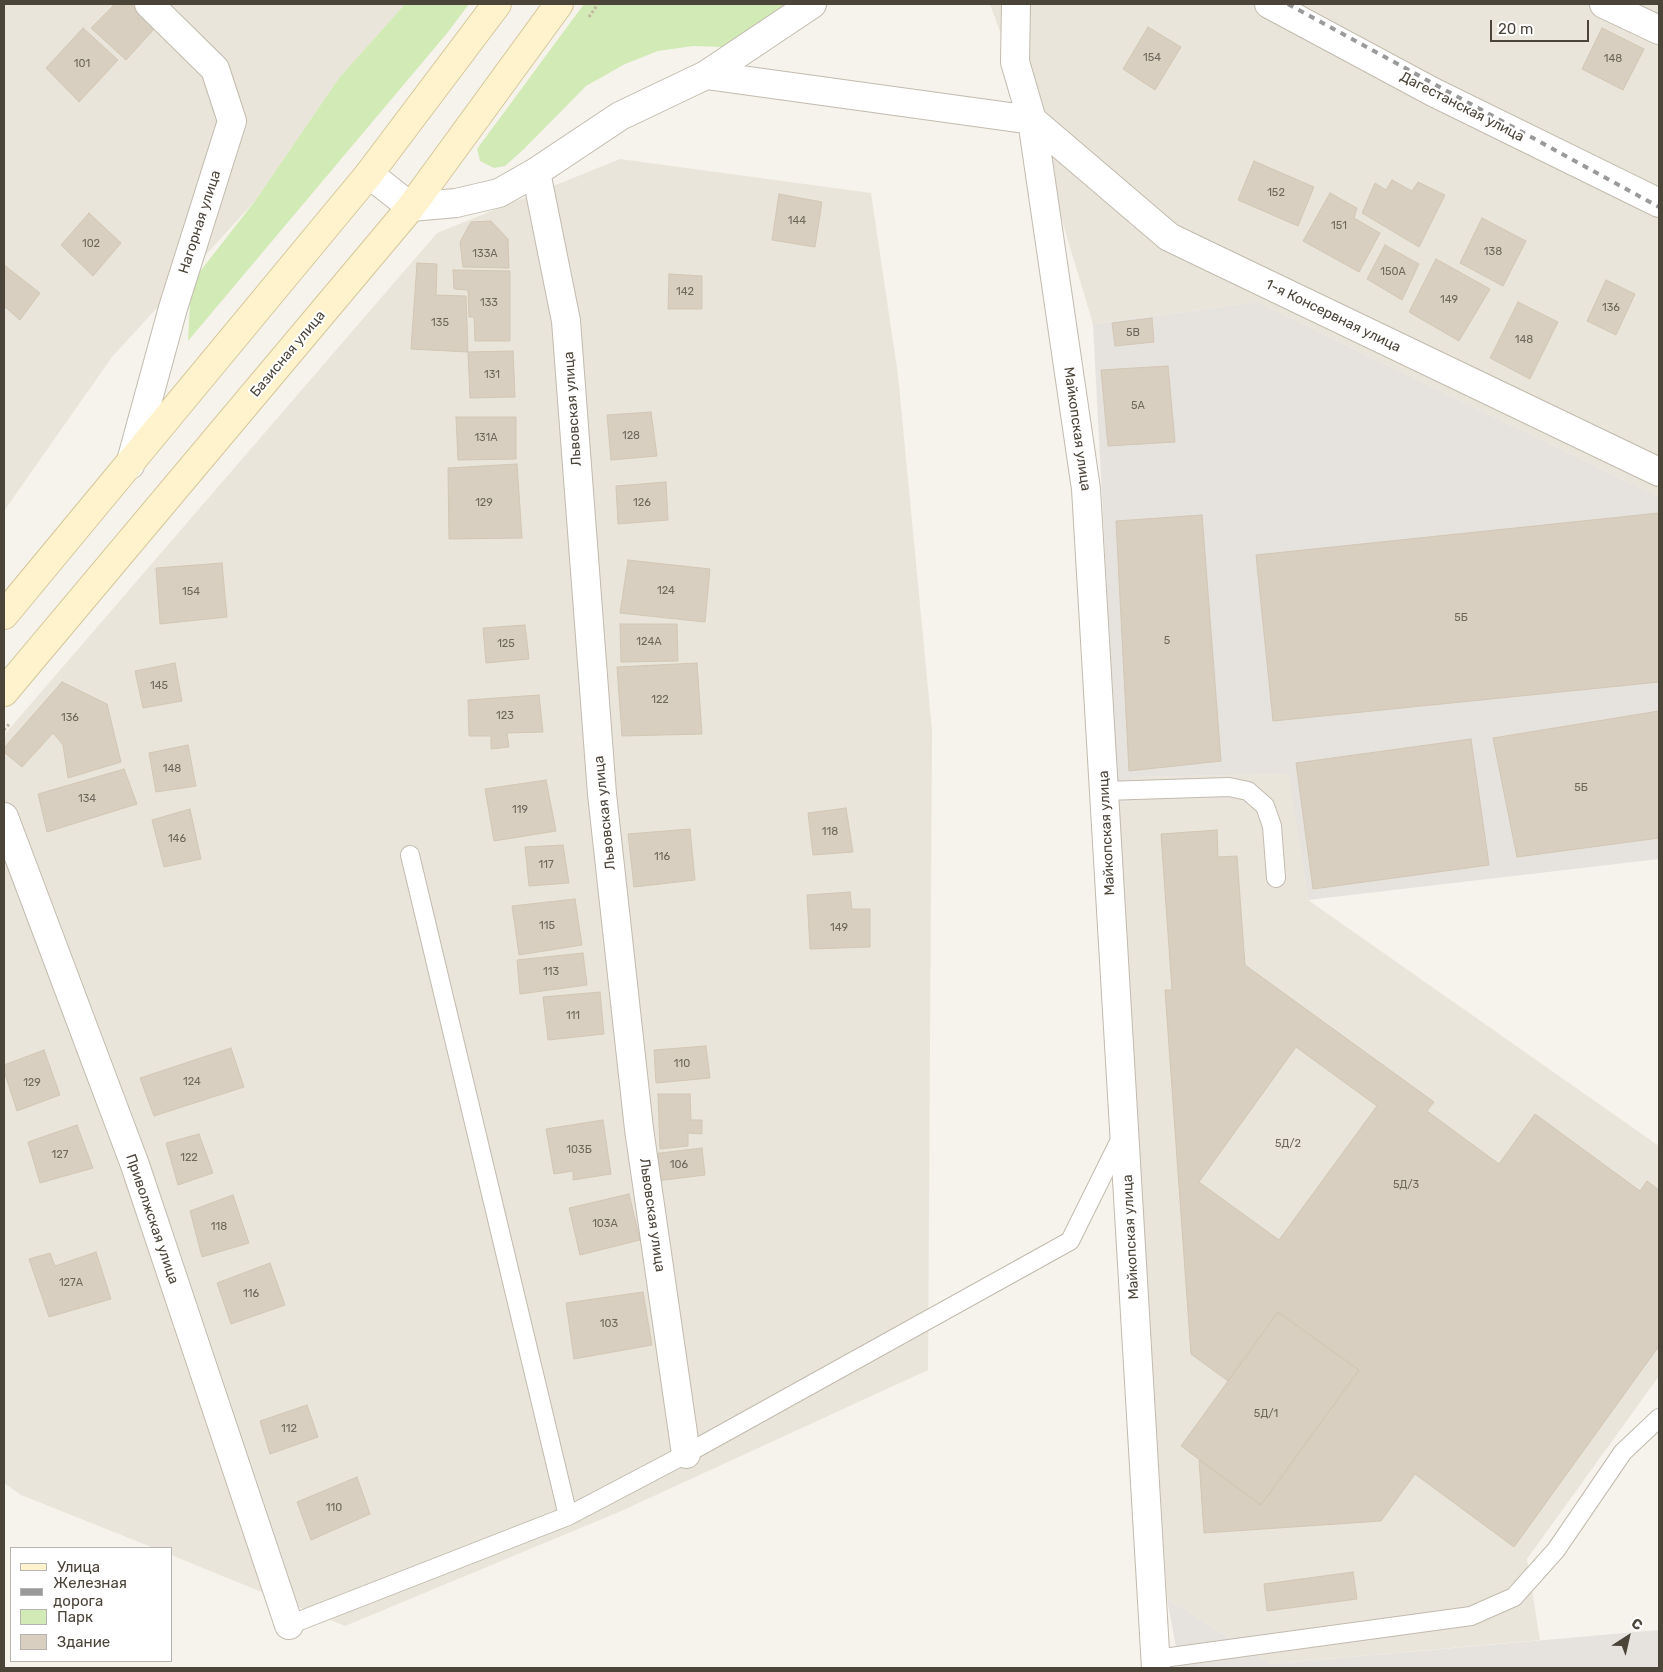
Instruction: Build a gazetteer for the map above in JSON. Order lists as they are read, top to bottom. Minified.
{"streets":{"street":["Дагестанская улица","Нагорная улица","1-я Консервная улица","Базисная улица","Львовская улица","Майкопская улица","Приволжская улица"]},"crossings":[["1-я Консервная улица","Майкопская улица"]],"house_numbers":["154","148","101","152","144","151","102","138","133А","150А","142","149","133","136","135","5В","148","131","5А","128","131А","129","126","124","154","5Б","5","124А","125","145","122","123","136","148","5Б","134","119","118","146","116","117","115","149","113","111","110","124","129","5Д/2","103Б","127","122","106","5Д/3","103А","118","127А","116","103","5Д/1","112","110"],"legend":["Улица","Железная дорога","Парк","Здание"],"scale_bar":"20 m","north":"top right"}
